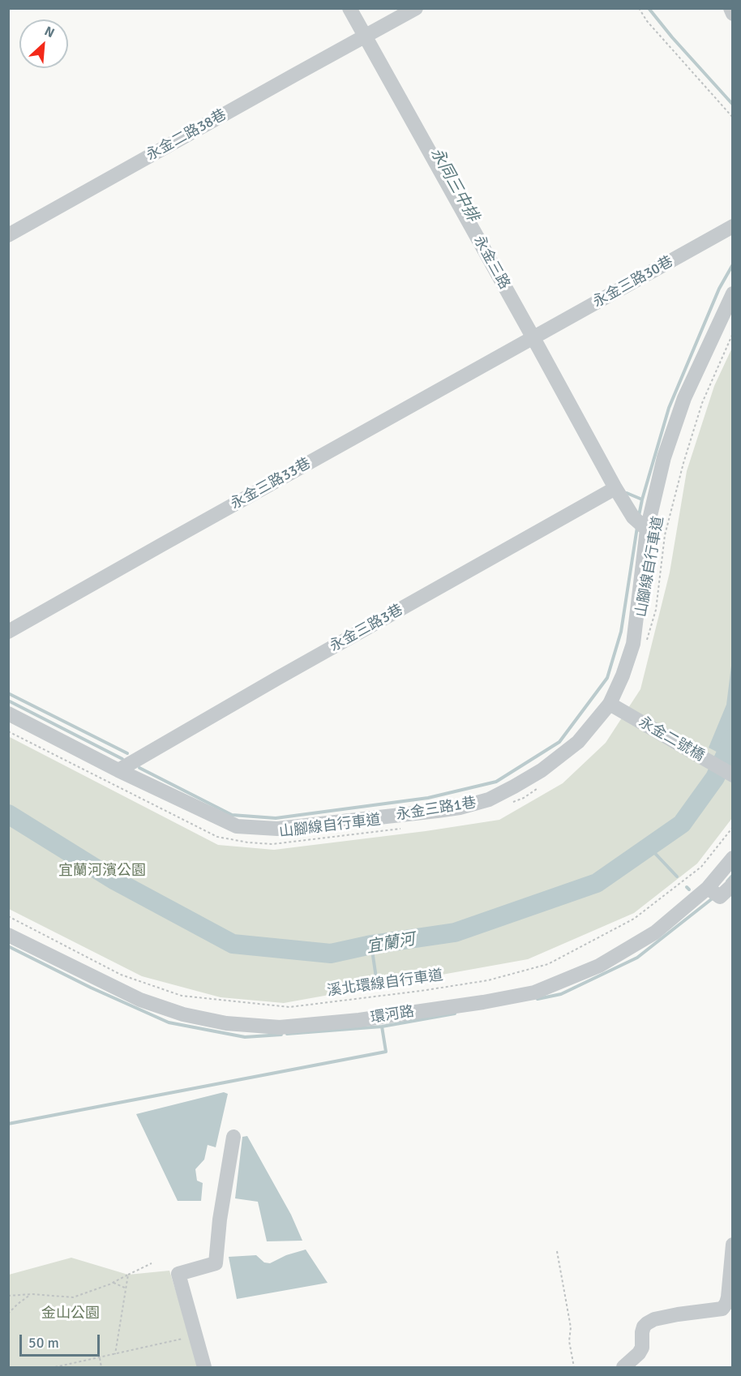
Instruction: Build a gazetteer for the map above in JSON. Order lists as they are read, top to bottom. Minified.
{"streets":{"street":["永金二路38巷","永金三路","永金三路30巷","永金三路33巷","永金三路3巷","永金二號橋","永金三路1巷","環河路"],"path":["山腳線自行車道","溪北環線自行車道"]},"crossings":[["永金二路38巷","永金三路"],["永金三路","永金三路30巷"],["永金三路","永金三路33巷"],["永金三路","永金三路3巷"],["永金三路","永金三路1巷"],["永金三路30巷","永金三路33巷"],["永金三路3巷","永金三路1巷"],["永金二號橋","永金三路1巷"]],"water":["永同三中排","宜蘭河"],"parks":["宜蘭河濱公園","金山公園"],"scale_bar":"50 m","north":"top right"}
